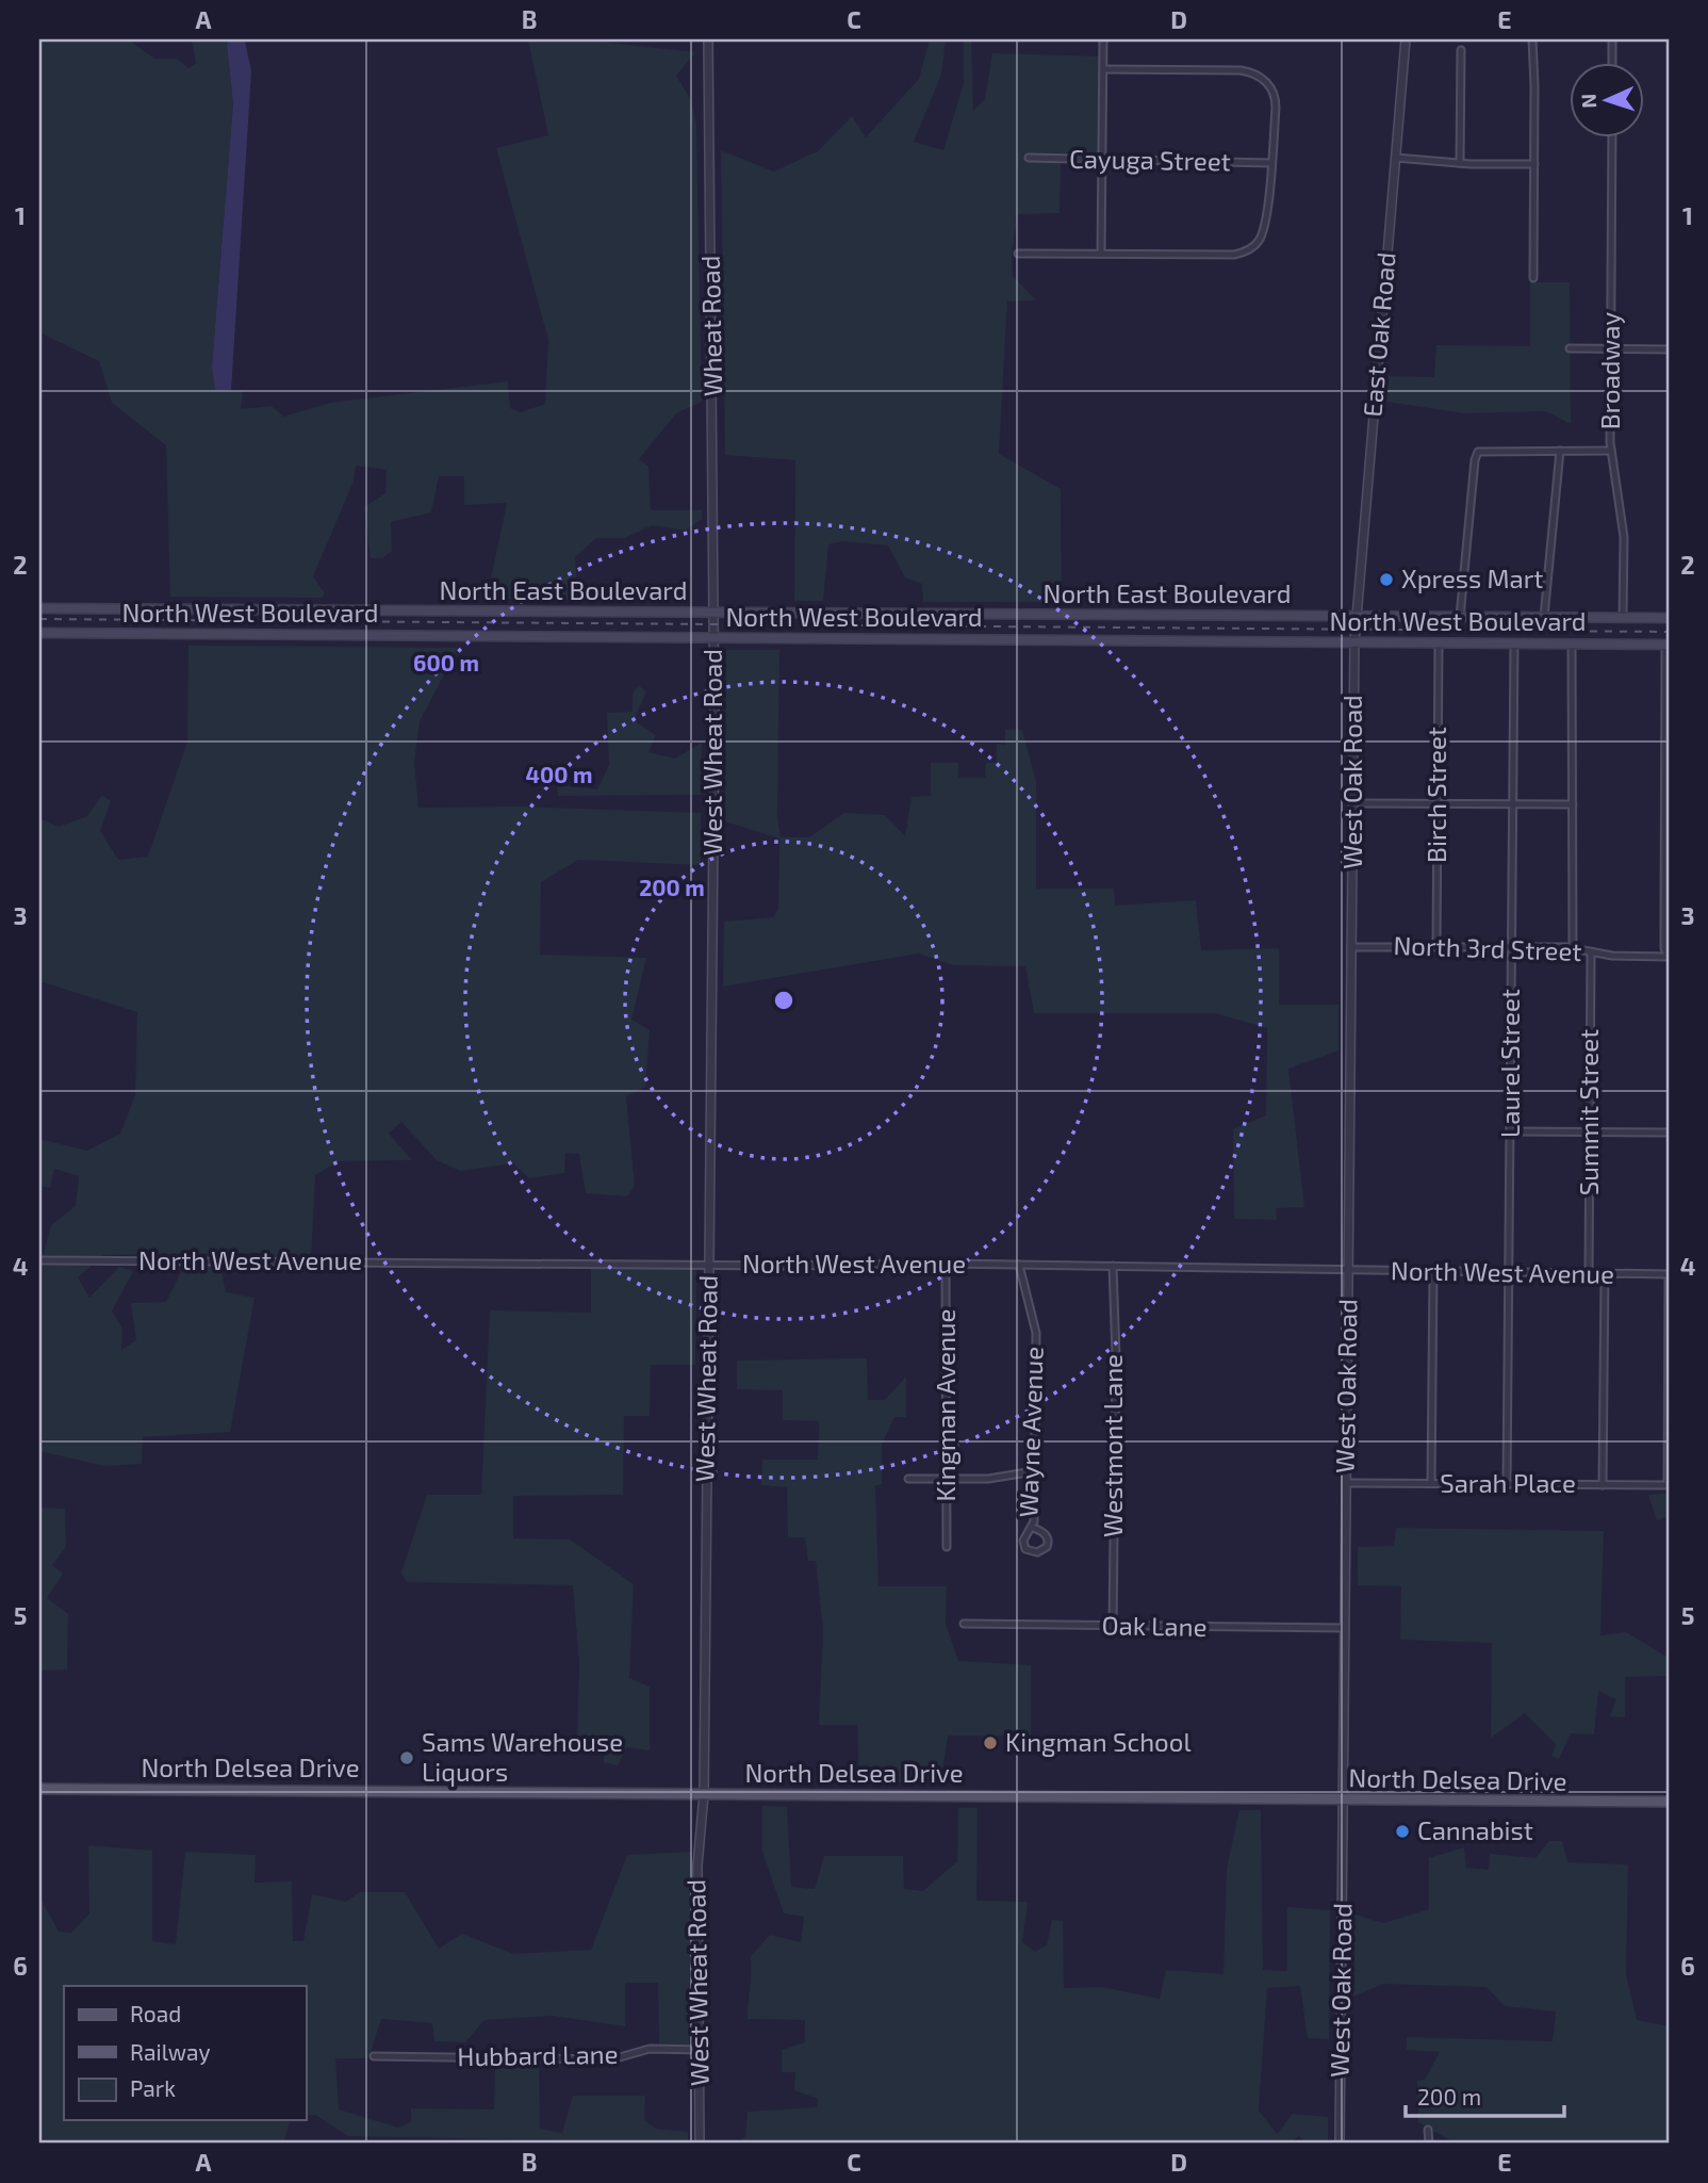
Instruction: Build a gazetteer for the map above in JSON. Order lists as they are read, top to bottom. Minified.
{"streets":{"main road":["North East Boulevard","North West Boulevard","North Delsea Drive"],"street":["Cayuga Street","Wheat Road","East Oak Road","Broadway","West Wheat Road","West Oak Road","Birch Street","North 3rd Street","Laurel Street","Summit Street","North West Avenue","Kingman Avenue","Wayne Avenue","Westmont Lane","Sarah Place","Oak Lane","Hubbard Lane"]},"crossings":[["Wheat Road","North East Boulevard"],["Wheat Road","West Wheat Road"],["East Oak Road","North East Boulevard"],["East Oak Road","West Oak Road"],["Broadway","North East Boulevard"],["North East Boulevard","West Wheat Road"],["North West Boulevard","West Wheat Road"],["North West Boulevard","West Oak Road"],["North West Boulevard","Birch Street"],["North West Boulevard","Laurel Street"],["West Wheat Road","North West Avenue"],["West Wheat Road","North Delsea Drive"],["West Wheat Road","Hubbard Lane"],["West Oak Road","North 3rd Street"],["West Oak Road","North West Avenue"],["West Oak Road","Sarah Place"],["West Oak Road","Oak Lane"],["West Oak Road","North Delsea Drive"],["Birch Street","North 3rd Street"],["North 3rd Street","Laurel Street"],["North 3rd Street","Summit Street"],["Laurel Street","North West Avenue"],["Laurel Street","Sarah Place"],["Summit Street","North West Avenue"],["North West Avenue","Kingman Avenue"],["North West Avenue","Wayne Avenue"],["North West Avenue","Westmont Lane"],["Westmont Lane","Oak Lane"]],"places":["Xpress Mart","Kingman School","Sams Warehouse Liquors","Cannabist"],"legend":["Road","Railway","Park"],"scale_bar":"200 m","north":"left","grid":{"columns":["A","B","C","D","E"],"rows":["1","2","3","4","5","6"]},"rings":["600 m","400 m","200 m"]}
